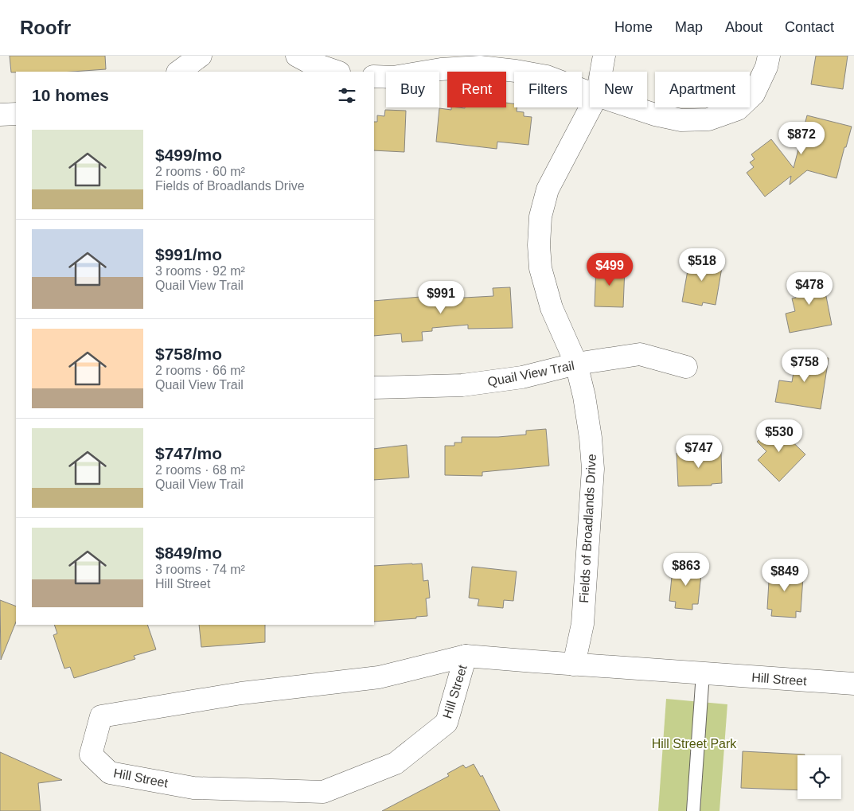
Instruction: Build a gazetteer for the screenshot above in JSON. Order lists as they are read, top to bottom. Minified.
{"streets":{"street":["Quail View Trail","Fields of Broadlands Drive","Hill Street"]},"crossings":[["Quail View Trail","Fields of Broadlands Drive"],["Fields of Broadlands Drive","Hill Street"]],"parks":["Hill Street Park"],"page":{"header":"Roofr","nav":["Home","Map","About","Contact"],"chip":["Buy","Rent","Filters","New","Apartment"],"heading":"10 homes","list":[{"name":"$499/mo","note":"2 rooms · 60 m² · Fields of Broadlands Drive"},{"name":"$991/mo","note":"3 rooms · 92 m² · Quail View Trail"},{"name":"$758/mo","note":"2 rooms · 66 m² · Quail View Trail"},{"name":"$747/mo","note":"2 rooms · 68 m² · Quail View Trail"},{"name":"$849/mo","note":"3 rooms · 74 m² · Hill Street"}],"price":["$872","$518","$499","$478","$991","$758","$530","$747","$863","$849"]}}
